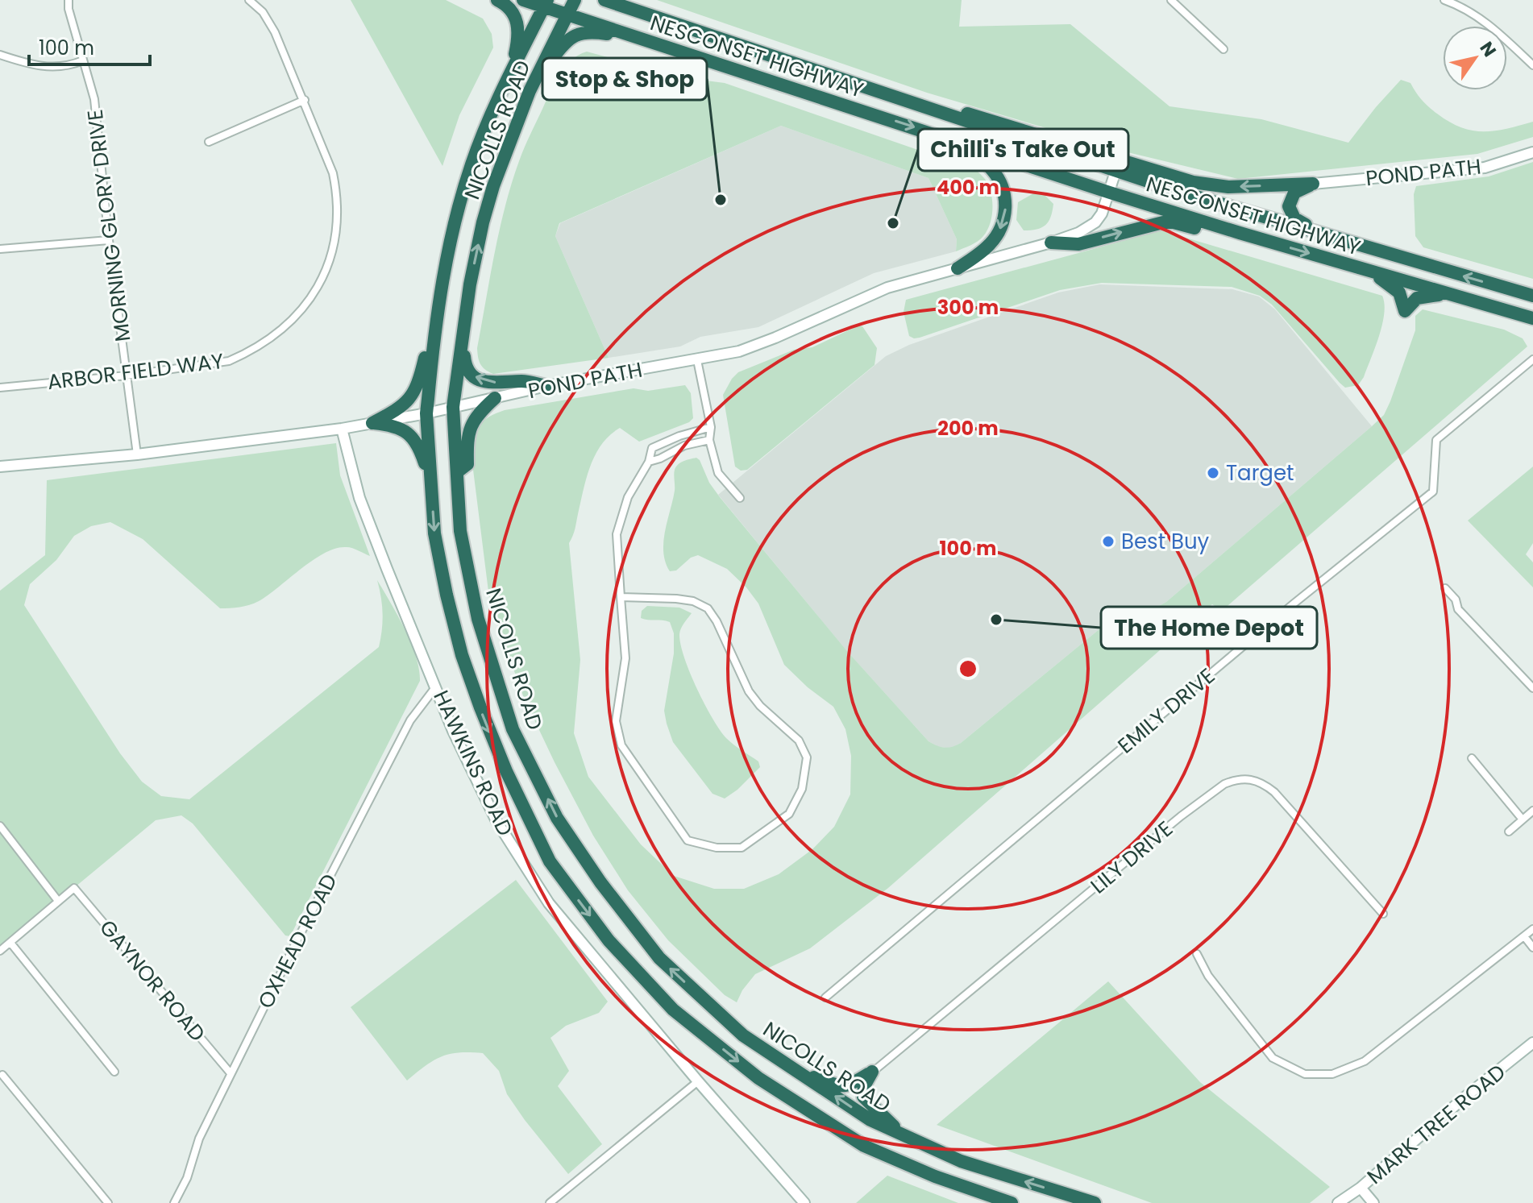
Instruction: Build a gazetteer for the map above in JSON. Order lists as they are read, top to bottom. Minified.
{"streets":{"highway":["NESCONSET HIGHWAY","NICOLLS ROAD"],"street":["POND PATH","MORNING GLORY DRIVE","ARBOR FIELD WAY","EMILY DRIVE","HAWKINS ROAD","LILY DRIVE","OXHEAD ROAD","GAYNOR ROAD","MARK TREE ROAD"]},"crossings":[["NESCONSET HIGHWAY","NICOLLS ROAD"],["NESCONSET HIGHWAY","POND PATH"],["NICOLLS ROAD","POND PATH"],["POND PATH","MORNING GLORY DRIVE"],["POND PATH","HAWKINS ROAD"],["MORNING GLORY DRIVE","ARBOR FIELD WAY"],["HAWKINS ROAD","OXHEAD ROAD"],["OXHEAD ROAD","GAYNOR ROAD"]],"places":["Stop & Shop","Chilli's Take Out","Target","Best Buy","The Home Depot"],"scale_bar":"100 m","north":"top right","rings":["400 m","300 m","200 m","100 m"]}
